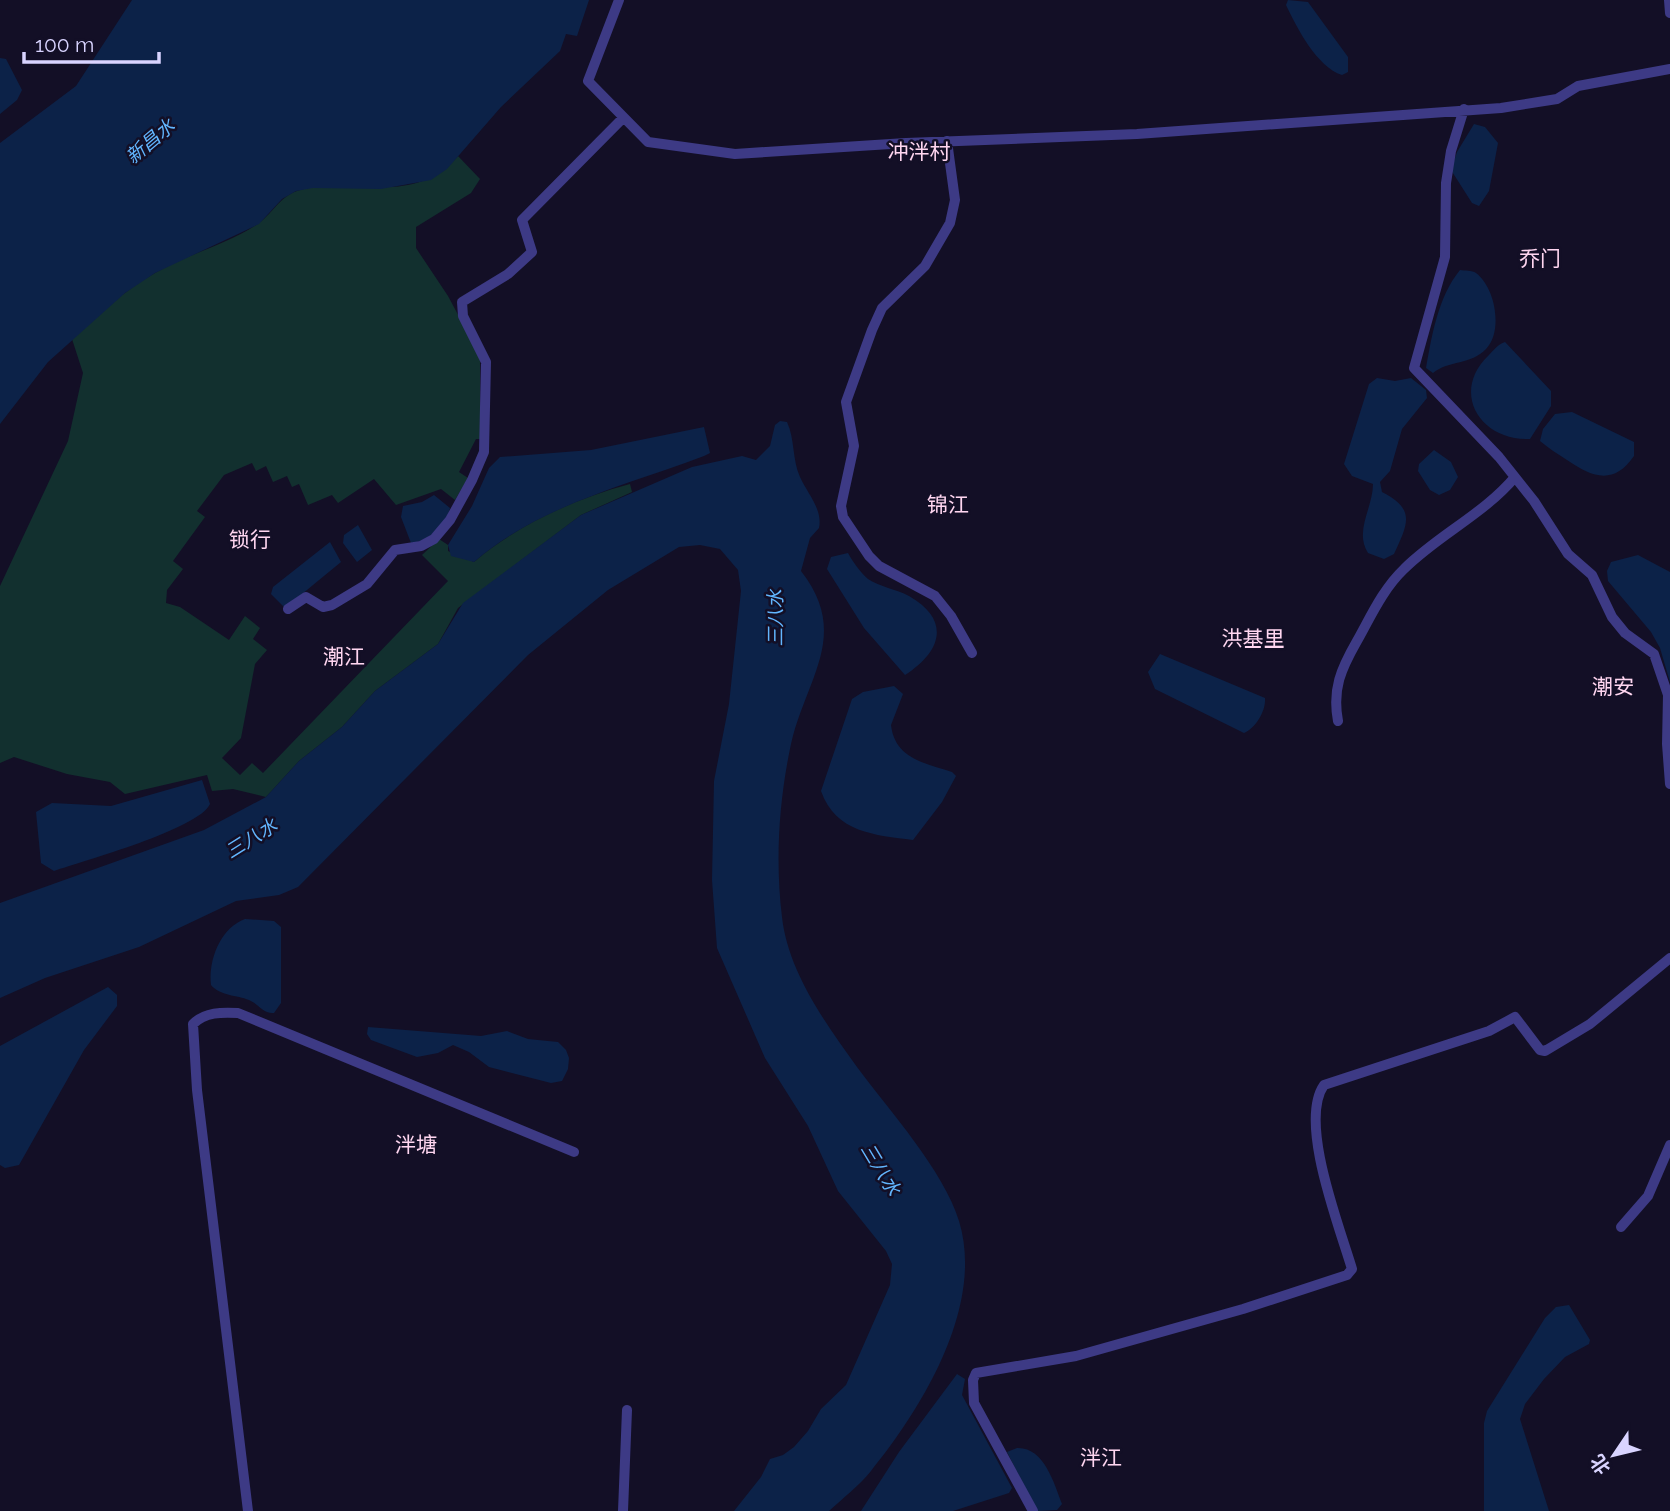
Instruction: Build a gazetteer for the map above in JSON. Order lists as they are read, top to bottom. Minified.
{"districts":["冲泮村","乔门","锦江","锁行","洪基里","潮江","潮安","泮塘","泮江"],"water":["新昌水","三八水"],"scale_bar":"100 m","north":"bottom left"}
